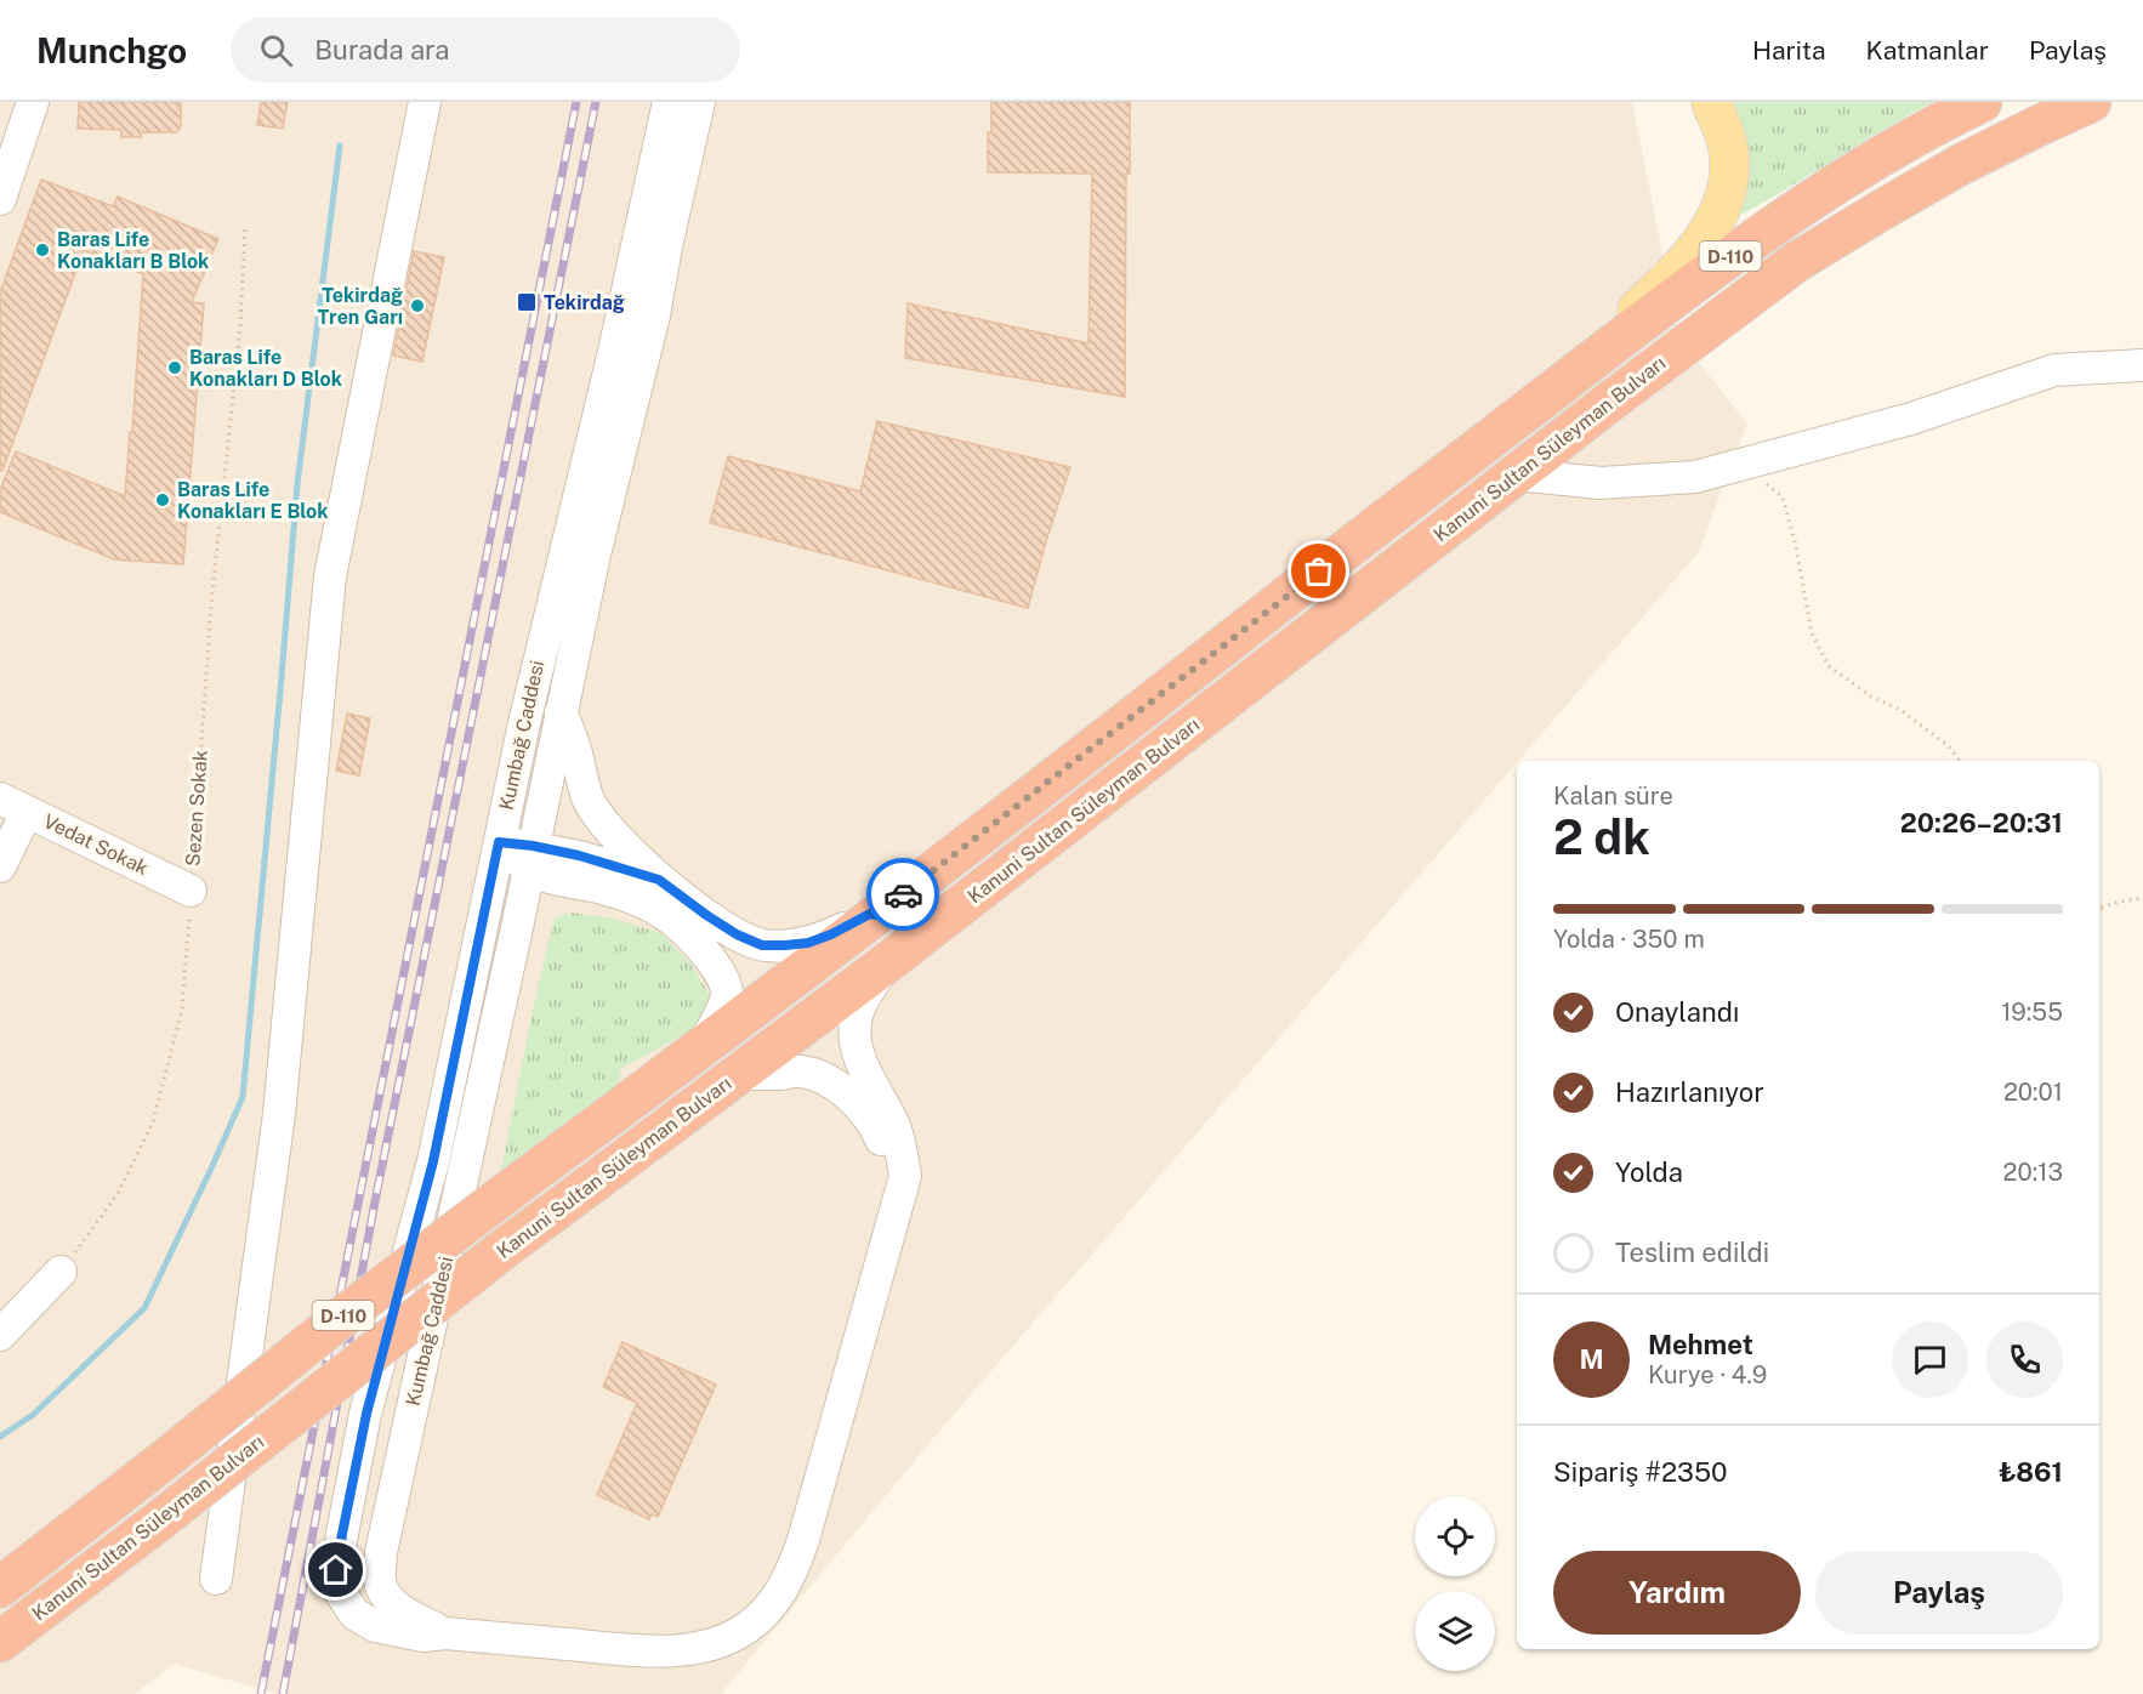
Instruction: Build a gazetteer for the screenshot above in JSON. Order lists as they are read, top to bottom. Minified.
{"streets":{"highway":["D-110","Kanuni Sultan Süleyman Bulvarı"],"street":["Kumbağ Caddesi","Vedat Sokak"],"path":["Sezen Sokak"]},"crossings":[["Kanuni Sultan Süleyman Bulvarı","Kumbağ Caddesi"],["Sezen Sokak","Vedat Sokak"]],"places":{"other":["Baras Life Konakları B Blok","Tekirdağ Tren Garı","Baras Life Konakları D Blok","Baras Life Konakları E Blok"],"transit":["Tekirdağ"]},"page":{"header":"Munchgo","search":"Burada ara","nav":["Harita","Katmanlar","Paylaş"],"heading":["2 dk","Kalan süre","20:26–20:31"],"panel":["Mehmet","Kurye · 4.9","Sipariş #2350","₺861"],"bar":"Yolda · 350 m","list":[["Onaylandı","19:55"],["Hazırlanıyor","20:01"],["Yolda","20:13"],"Teslim edildi"],"round":"M","buttons":["Yardım","Paylaş"]}}
